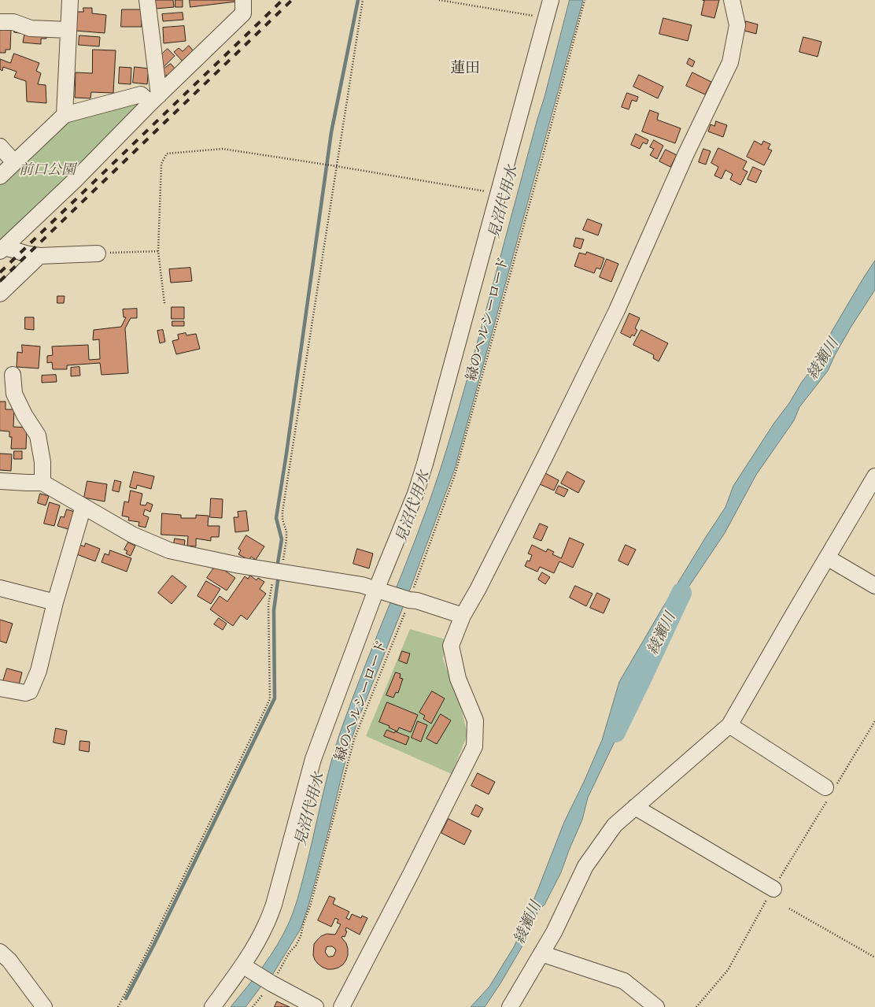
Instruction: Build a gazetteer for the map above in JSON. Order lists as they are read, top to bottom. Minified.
{"streets":{"path":["緑のヘルシーロード"]},"districts":["蓮田"],"water":["見沼代用水","綾瀬川"],"parks":["前口公園"]}
